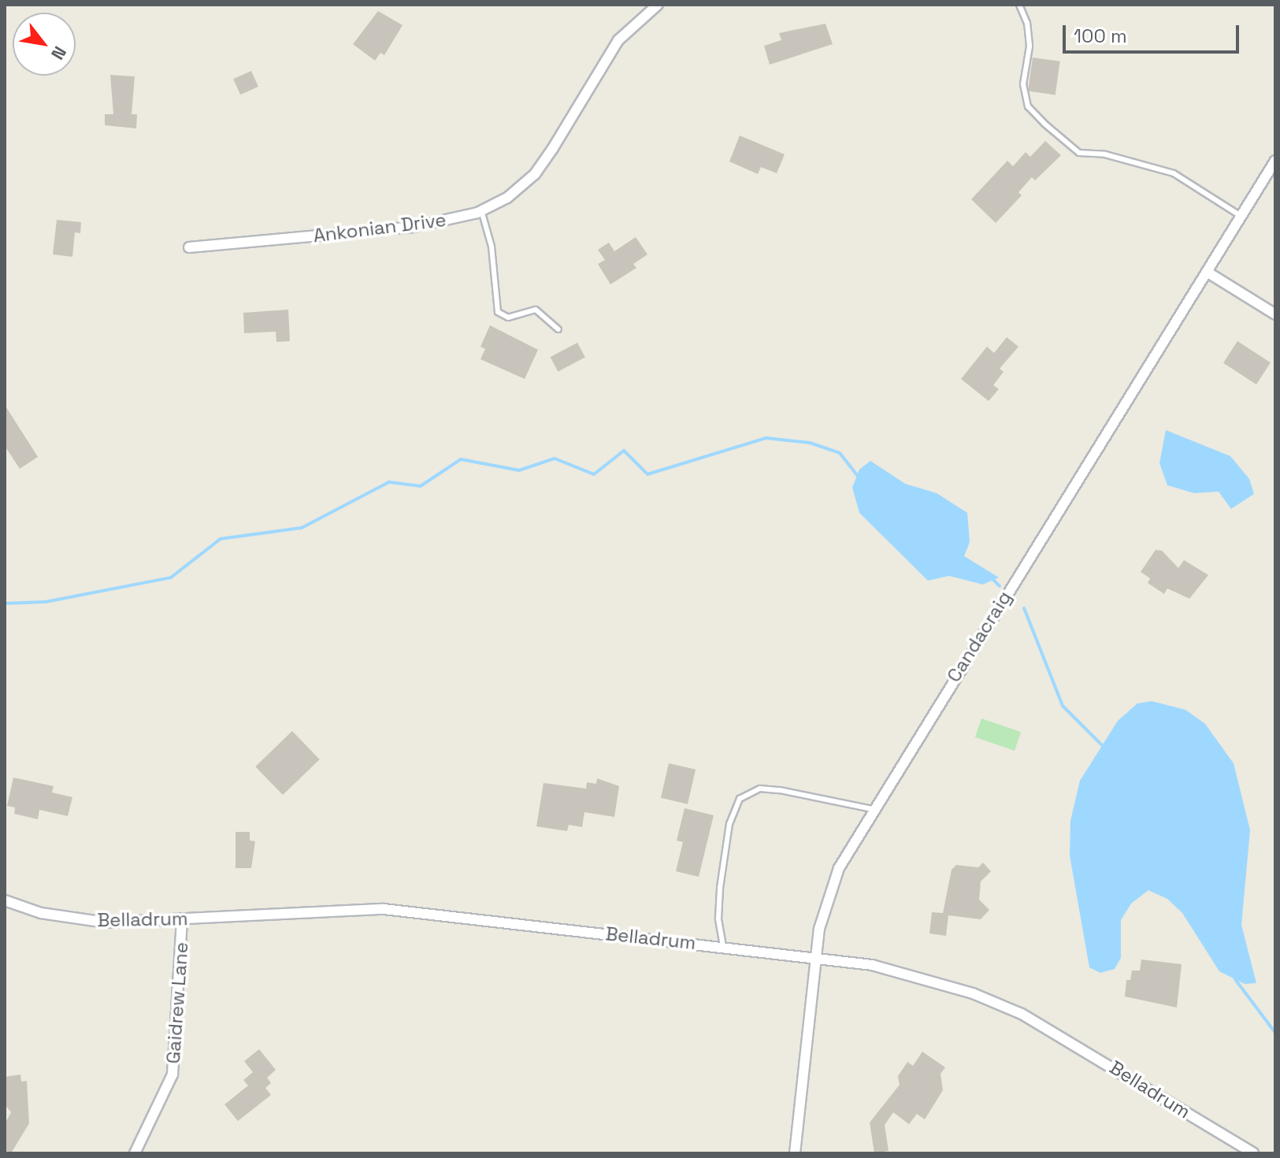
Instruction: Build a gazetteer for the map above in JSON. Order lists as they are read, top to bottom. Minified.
{"streets":{"street":["Ankonian Drive","Candacraig","Belladrum","Gaidrew Lane"]},"crossings":[["Candacraig","Belladrum"],["Belladrum","Gaidrew Lane"]],"scale_bar":"100 m","north":"bottom right"}
